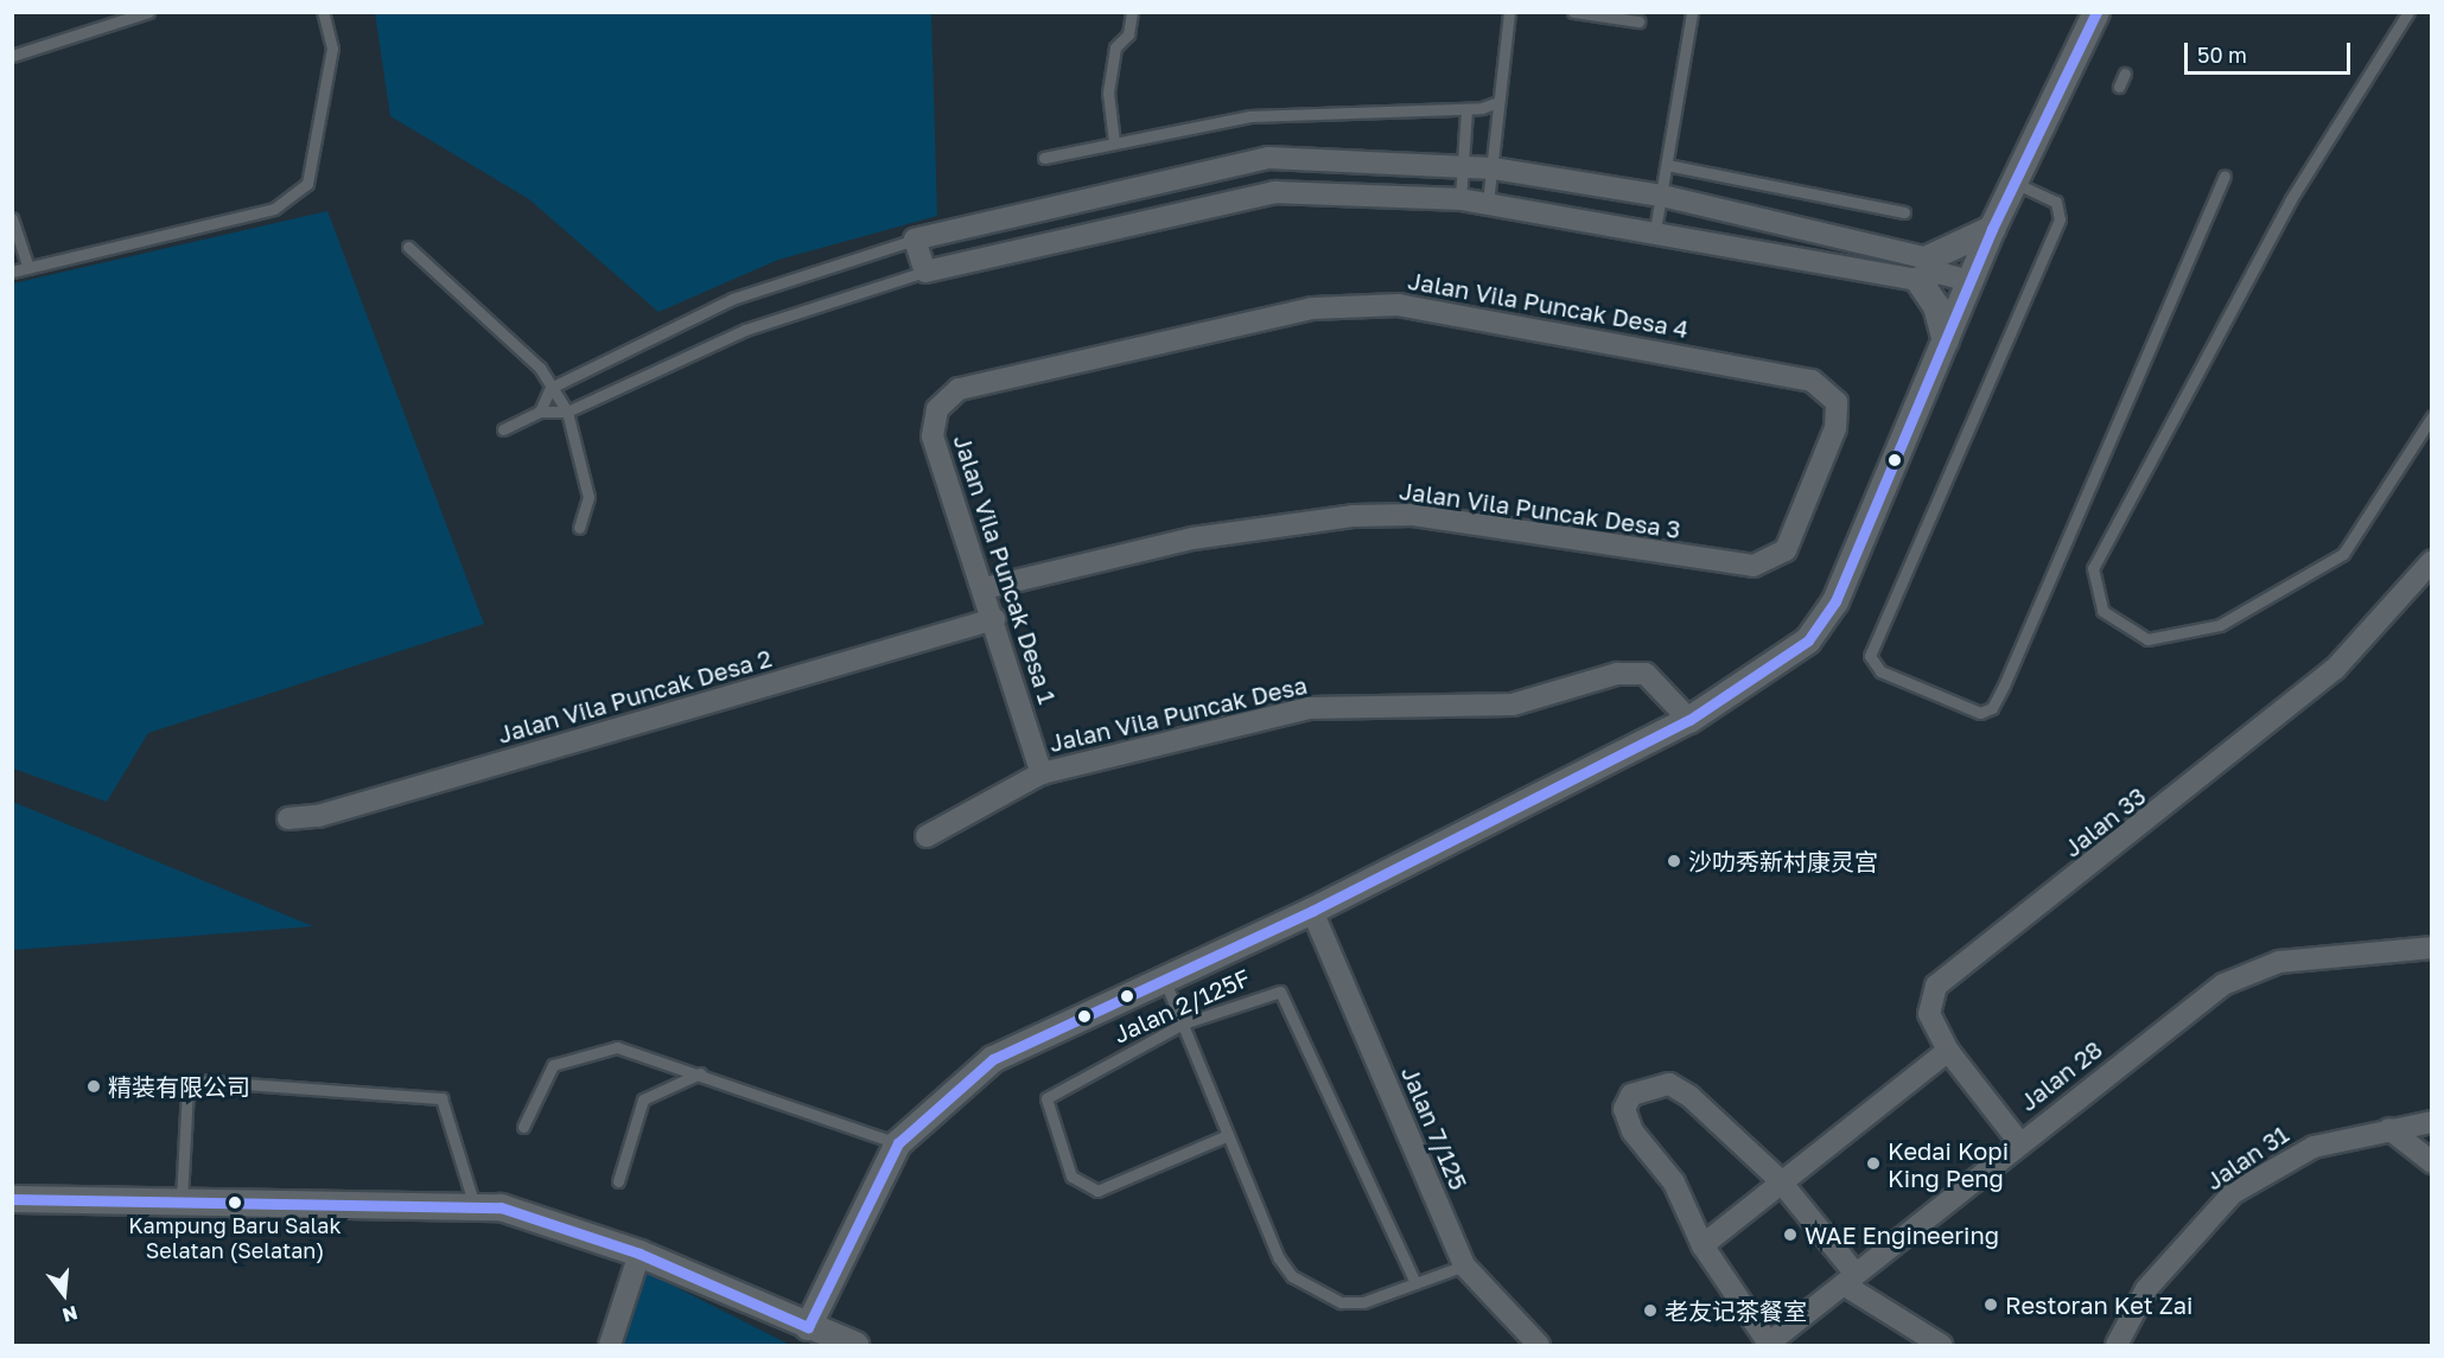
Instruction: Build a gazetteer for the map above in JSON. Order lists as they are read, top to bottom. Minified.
{"streets":{"street":["Jalan Vila Puncak Desa 4","Jalan Vila Puncak Desa 3","Jalan Vila Puncak Desa 1","Jalan Vila Puncak Desa 2","Jalan Vila Puncak Desa","Jalan 33","Jalan 28","Jalan 7/125","Jalan 31"],"lane":["Jalan 2/125F"]},"crossings":[["Jalan Vila Puncak Desa 4","Jalan Vila Puncak Desa 3"],["Jalan Vila Puncak Desa 4","Jalan Vila Puncak Desa 1"],["Jalan Vila Puncak Desa 3","Jalan Vila Puncak Desa 1"],["Jalan Vila Puncak Desa 1","Jalan Vila Puncak Desa 2"],["Jalan Vila Puncak Desa 1","Jalan Vila Puncak Desa"],["Jalan 33","Jalan 28"]],"places":["沙叻秀新村康灵宫","精装有限公司","Kedai Kopi King Peng","Kampung Baru Salak Selatan (Selatan)","WAE Engineering","Restoran Ket Zai","老友记茶餐室"],"scale_bar":"50 m","north":"bottom"}
